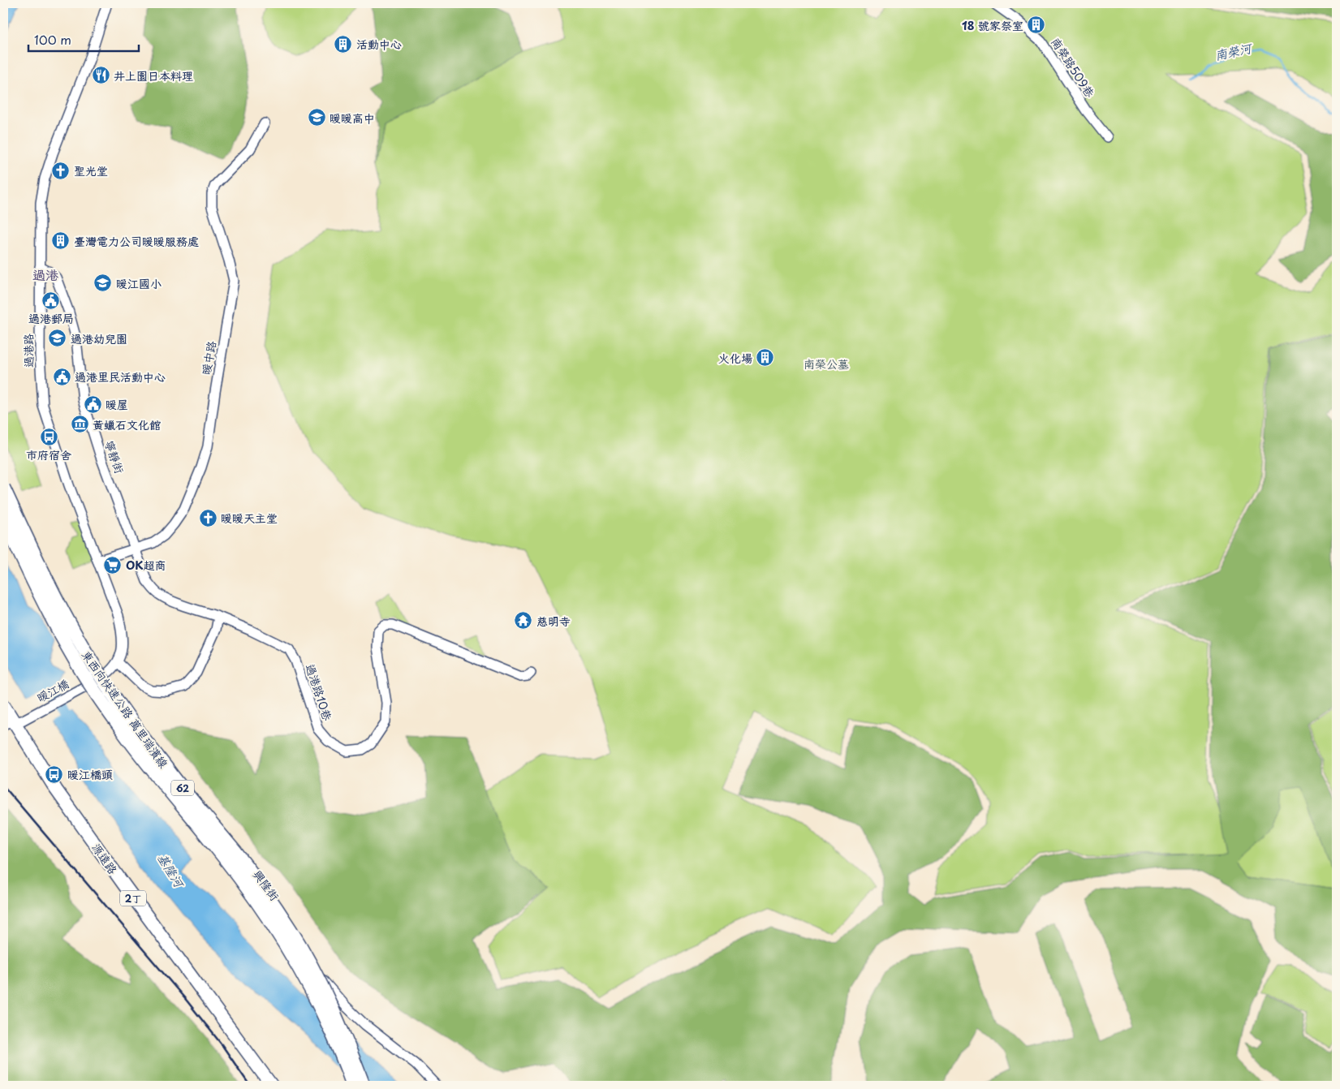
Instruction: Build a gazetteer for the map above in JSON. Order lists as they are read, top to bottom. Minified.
{"streets":{"highway":["東西向快速公路 萬里瑞濱線","62"],"main road":["源遠路","2丁"],"street":["南榮路509巷","過港路","暖中路","寧靜街","暖江橋","過港路10巷","興隆街"]},"crossings":[["過港路","暖中路"],["過港路","寧靜街"],["暖中路","寧靜街"],["寧靜街","過港路10巷"],["暖江橋","源遠路"],["暖江橋","興隆街"]],"districts":["過港"],"water":["南榮河","基隆河"],"parks":["南榮公墓"],"places":{"building":["18 號家祭室","活動中心","臺灣電力公司暖暖服務處","火化場"],"restaurant":["井上園日本料理"],"school or university":["暖暖高中","暖江國小","過港幼兒園"],"church":["聖光堂","暖暖天主堂"],"public building":["過港郵局","過港里民活動中心","暖屋"],"museum":["黃蠟石文化館"],"bus stop":["市府宿舍","暖江橋頭"],"supermarket":["OK超商"],"temple":["慈明寺"]},"scale_bar":"100 m"}
